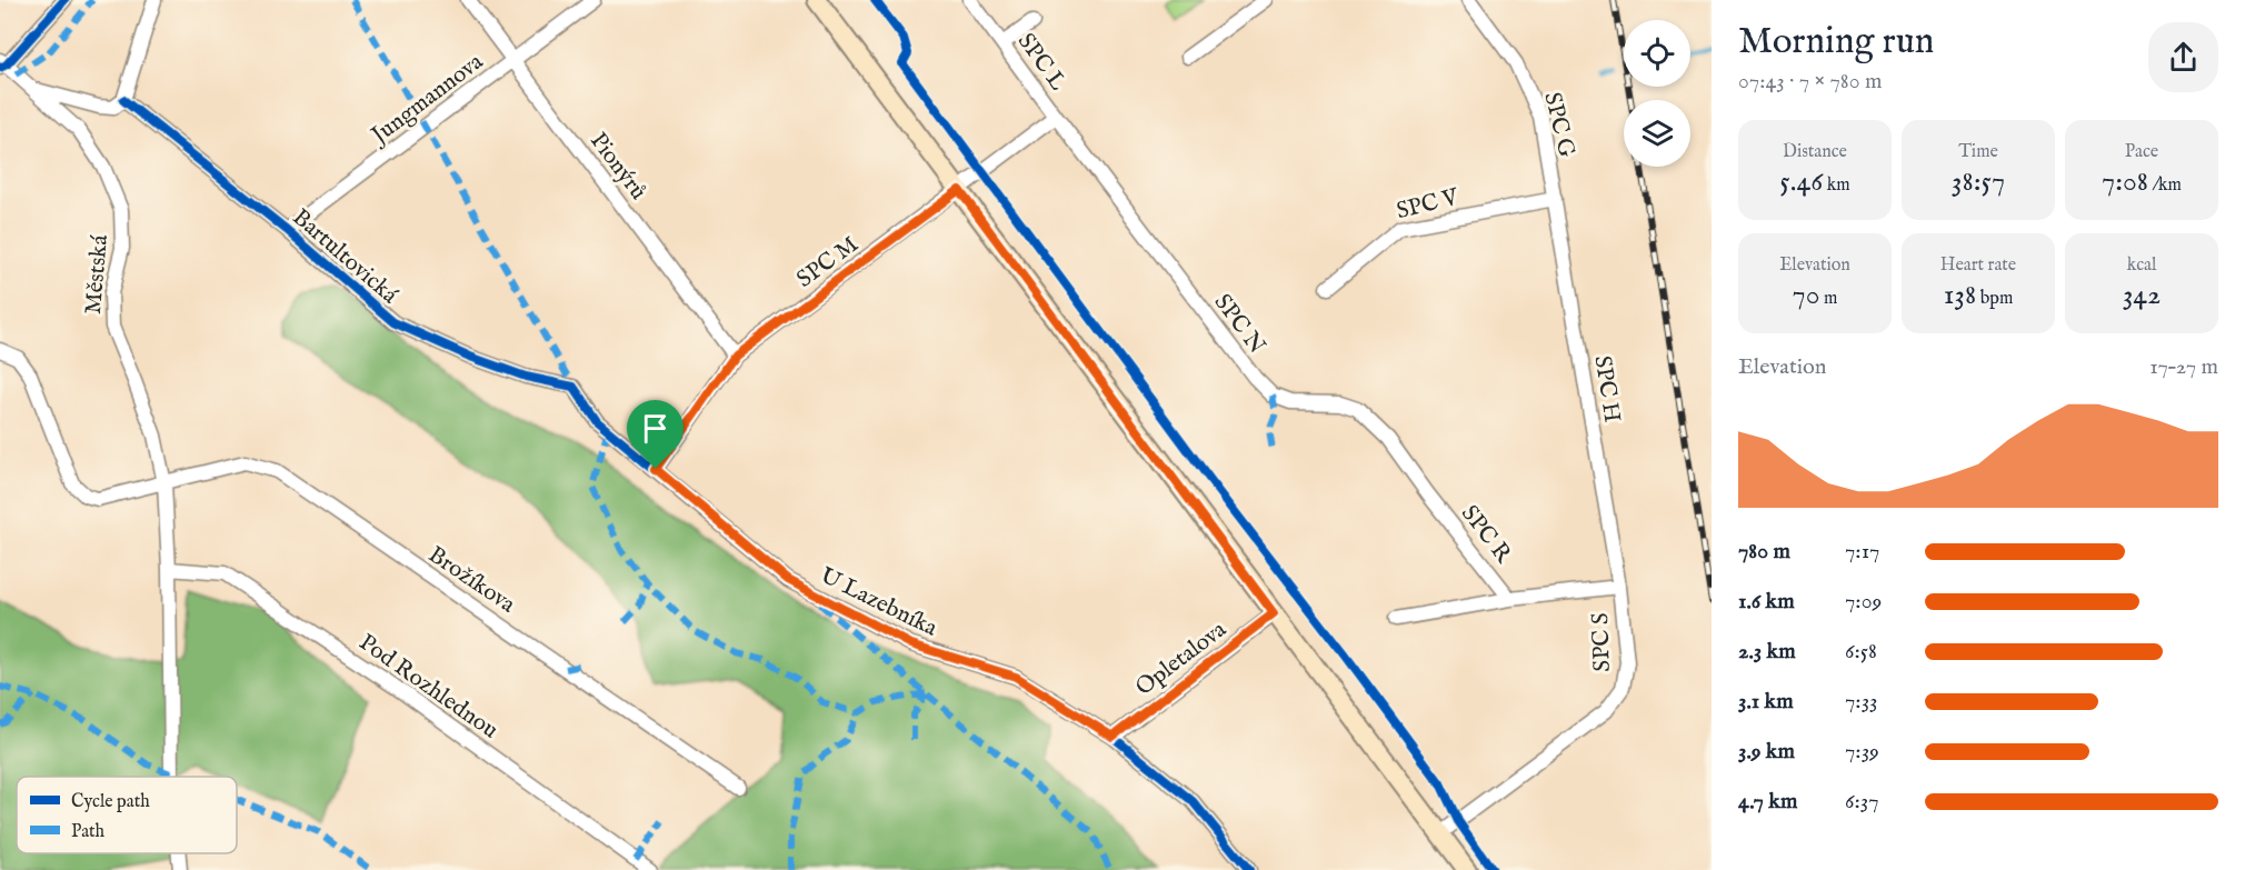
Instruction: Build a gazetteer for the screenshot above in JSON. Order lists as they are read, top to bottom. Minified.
{"streets":{"street":["SPC L","Jungmannova","SPC G","Pionýrů","SPC V","Bartultovická","SPC M","Městská","SPC N","SPC H","SPC R","Brožíkova","U Lazebníka","SPC S","Opletalova","Pod Rozhlednou"]},"crossings":[["SPC L","SPC M"],["SPC L","SPC N"],["Jungmannova","Pionýrů"],["Jungmannova","Bartultovická"],["SPC G","SPC V"],["SPC G","SPC H"],["Pionýrů","SPC M"],["SPC V","SPC H"],["Bartultovická","U Lazebníka"],["SPC M","SPC N"],["SPC M","U Lazebníka"],["Městská","Brožíkova"],["Městská","Pod Rozhlednou"],["SPC N","SPC R"],["SPC H","SPC S"],["SPC R","SPC S"],["U Lazebníka","Opletalova"]],"legend":["Cycle path","Path"],"page":{"heading":["Morning run","07:43 · 7 × 780 m"],"stats":[["Distance","5.46 km"],["Time","38:57"],["Pace","7:08 /km"],["Elevation","70 m"],["Heart rate","138 bpm"],["kcal","342"]],"chart":["Elevation","17–27 m"],"list":[{"name":"780 m","note":"7:17"},{"name":"1.6 km","note":"7:09"},{"name":"2.3 km","note":"6:58"},{"name":"3.1 km","note":"7:33"},{"name":"3.9 km","note":"7:39"},{"name":"4.7 km","note":"6:37"}]}}
